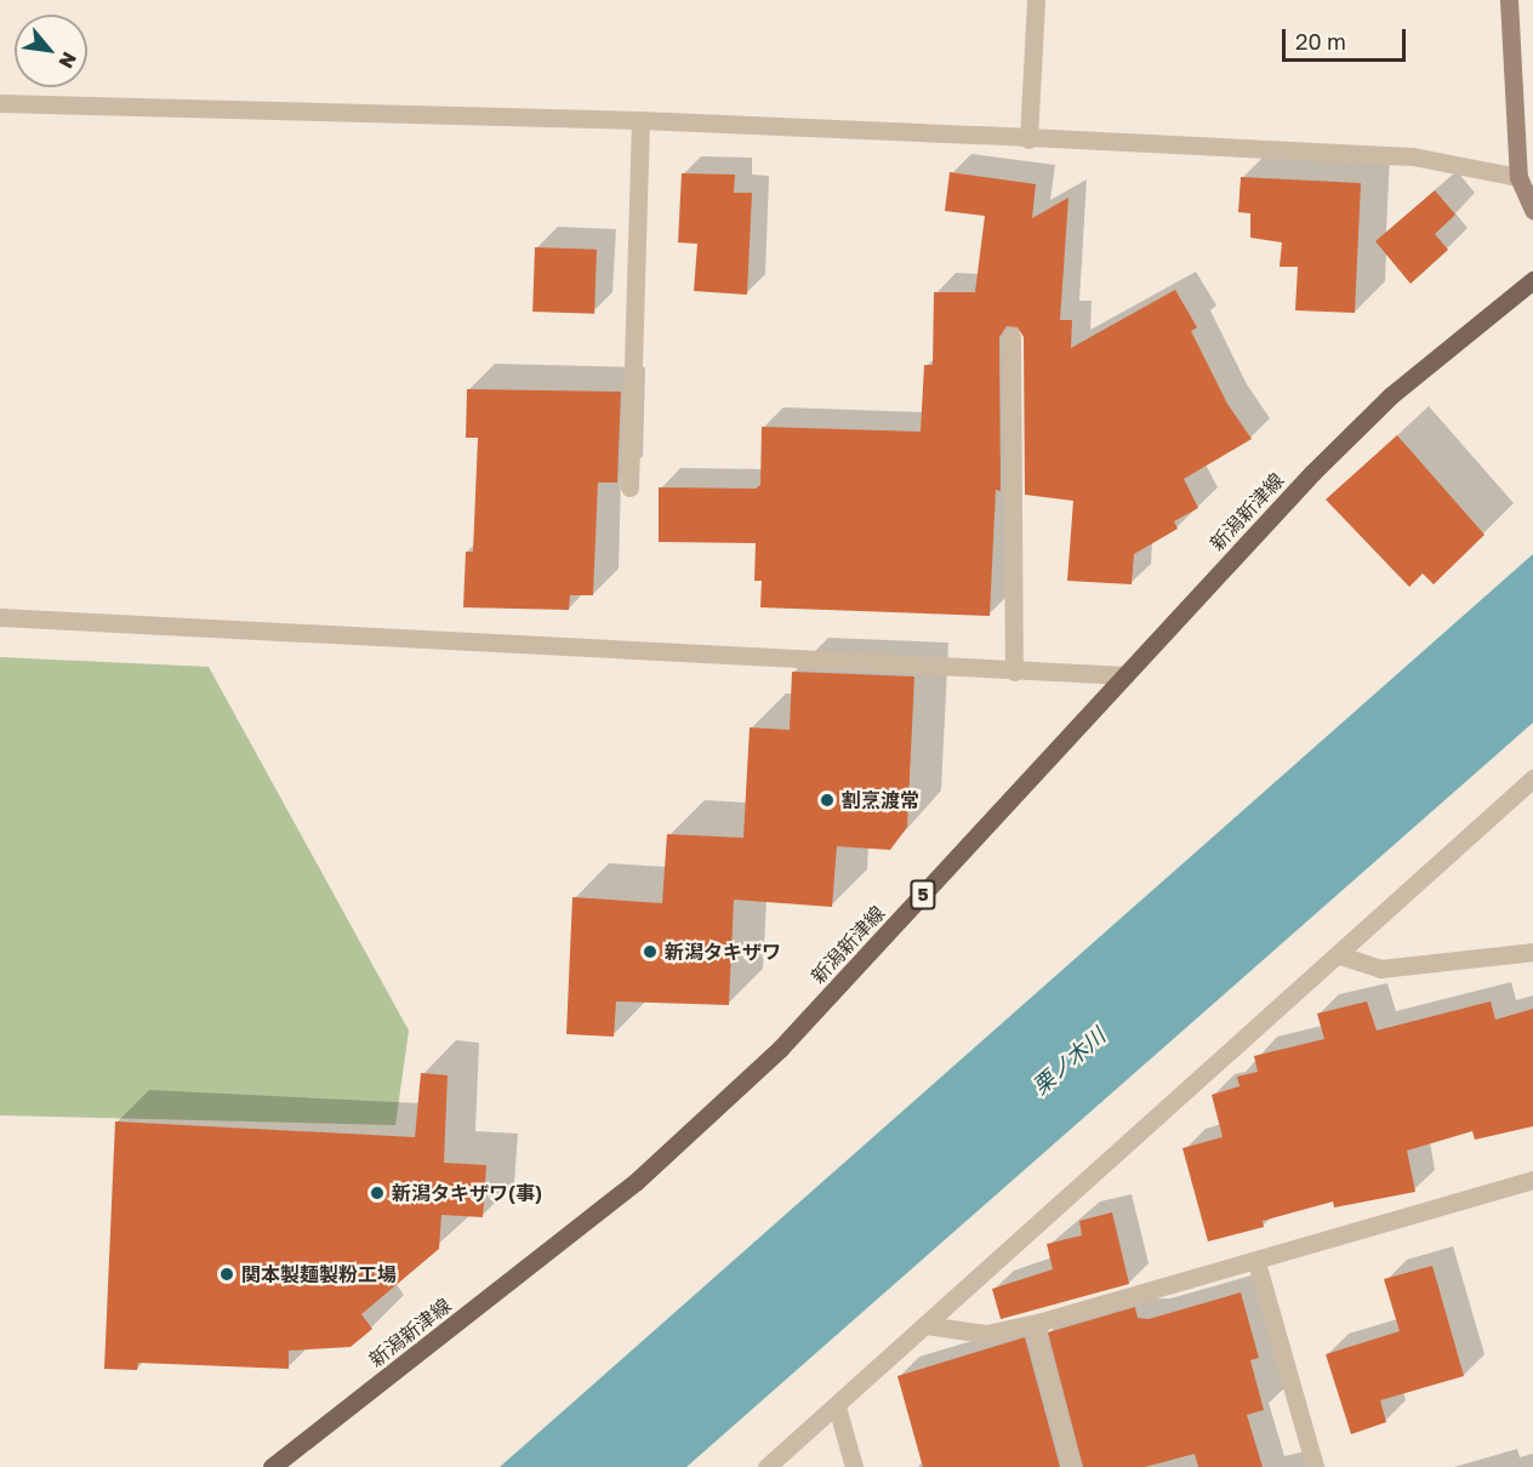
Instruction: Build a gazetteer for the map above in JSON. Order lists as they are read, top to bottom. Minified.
{"streets":{"main road":["新潟新津線","5"]},"water":["栗ノ木川"],"places":["割烹渡常","新潟タキザワ","新潟タキザワ(事)","関本製麺製粉工場"],"scale_bar":"20 m","north":"bottom right"}
